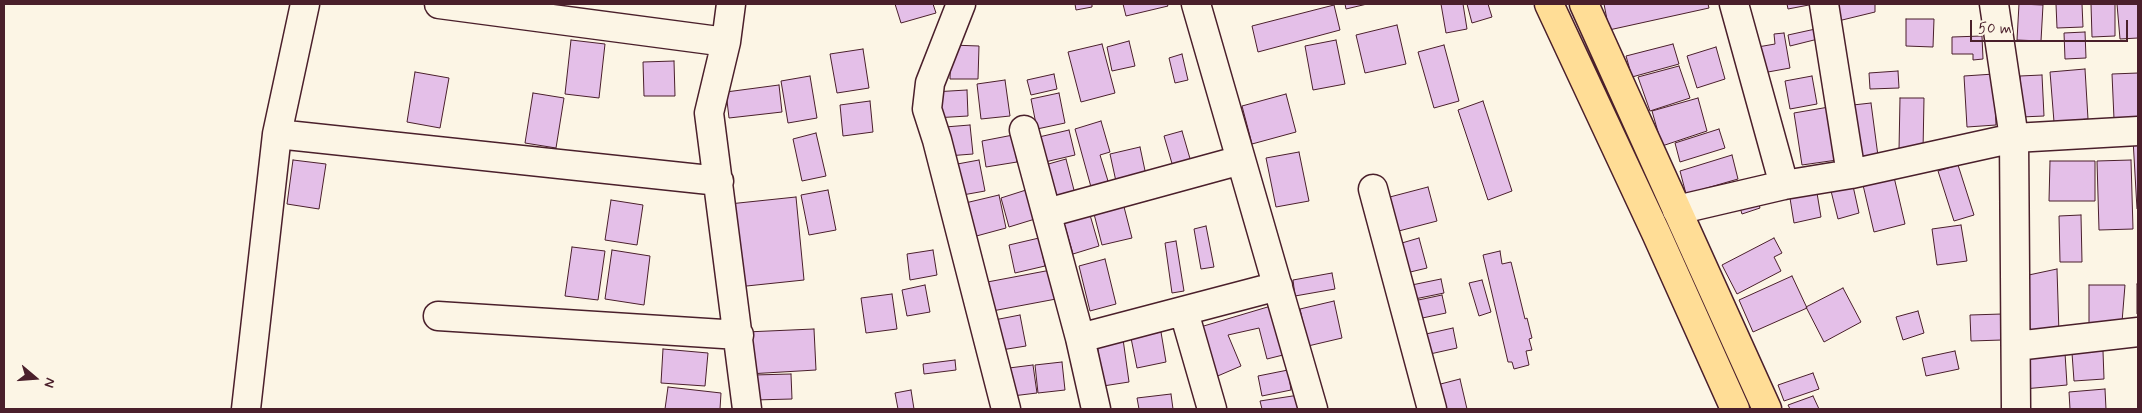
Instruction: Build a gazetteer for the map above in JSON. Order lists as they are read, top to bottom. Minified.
{"scale_bar":"50 m","north":"right"}
